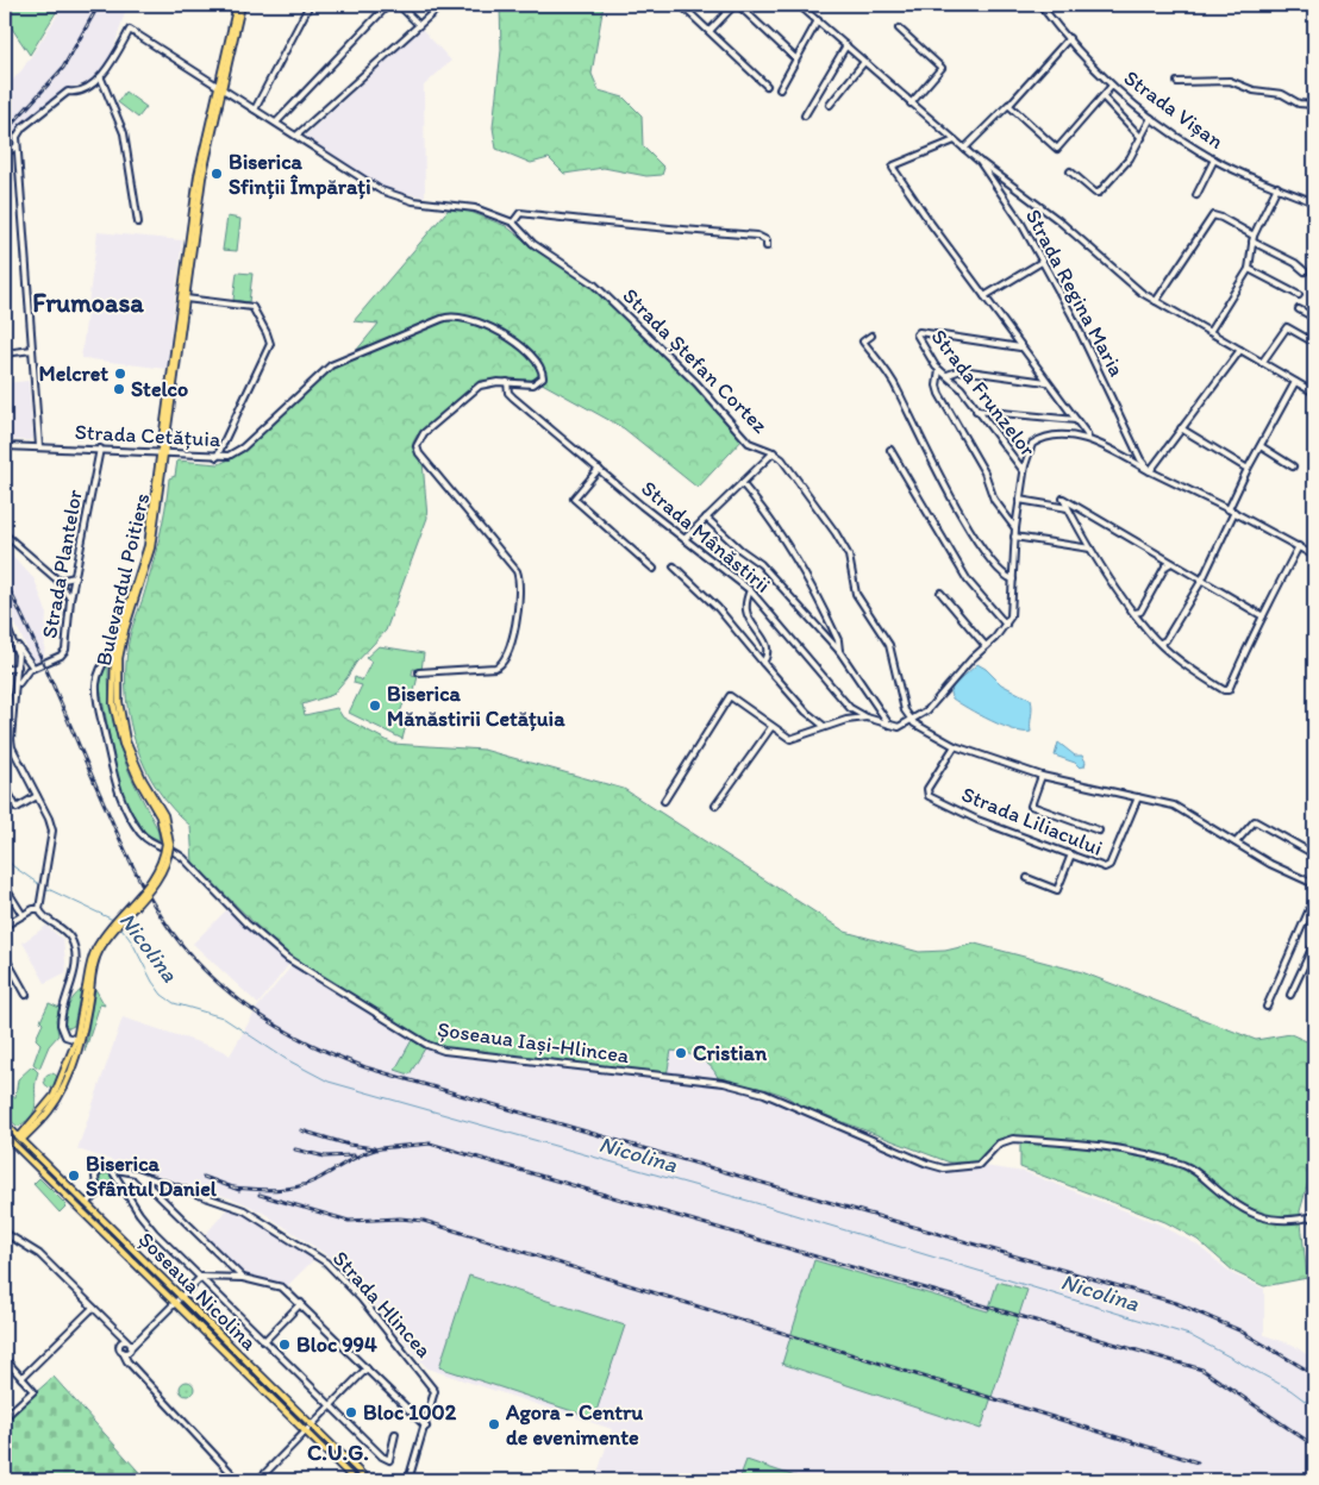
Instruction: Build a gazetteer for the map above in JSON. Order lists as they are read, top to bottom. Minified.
{"streets":{"main road":["Bulevardul Poitiers","Șoseaua Nicolina"],"street":["Strada Vișan","Strada Regina Maria","Strada Ștefan Cortez","Strada Frunzelor","Strada Cetățuia","Strada Mânăstirii","Strada Plantelor","Strada Liliacului","Șoseaua Iași-Hlincea","Strada Hlincea"]},"crossings":[["Strada Ștefan Cortez","Strada Mânăstirii"],["Strada Cetățuia","Strada Mânăstirii"],["Strada Cetățuia","Strada Plantelor"],["Strada Cetățuia","Bulevardul Poitiers"],["Bulevardul Poitiers","Șoseaua Iași-Hlincea"],["Bulevardul Poitiers","Șoseaua Nicolina"]],"districts":["Frumoasa","C.U.G."],"water":["Nicolina"],"places":["Biserica Sfinții Împărați","Melcret","Stelco","Biserica Mănăstirii Cetățuia","Cristian","Biserica Sfântul Daniel","Bloc 994","Bloc 1002","Agora - Centru de evenimente"]}
